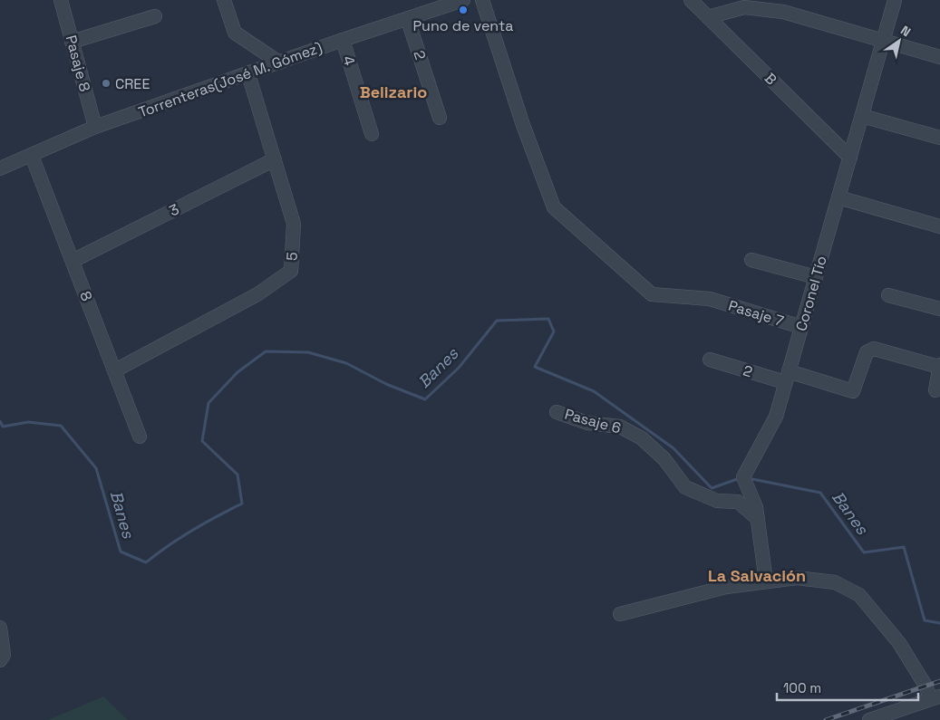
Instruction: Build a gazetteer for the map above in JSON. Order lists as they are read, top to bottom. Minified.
{"streets":{"street":["2","4","Pasaje 8","B","Torrenteras(José M. Gómez)","3","5","Coronel Tío","8","Pasaje 7","Pasaje 6"]},"crossings":[["2","Torrenteras(José M. Gómez)"],["2","Coronel Tío"],["4","Torrenteras(José M. Gómez)"],["Pasaje 8","Torrenteras(José M. Gómez)"],["B","Coronel Tío"],["Torrenteras(José M. Gómez)","5"],["Torrenteras(José M. Gómez)","8"],["3","5"],["3","8"],["5","8"],["Coronel Tío","Pasaje 7"],["Coronel Tío","Pasaje 6"]],"districts":["Belizario","La Salvación"],"water":["Banes"],"places":["Puno de venta","CREE"],"scale_bar":"100 m","north":"top right"}
